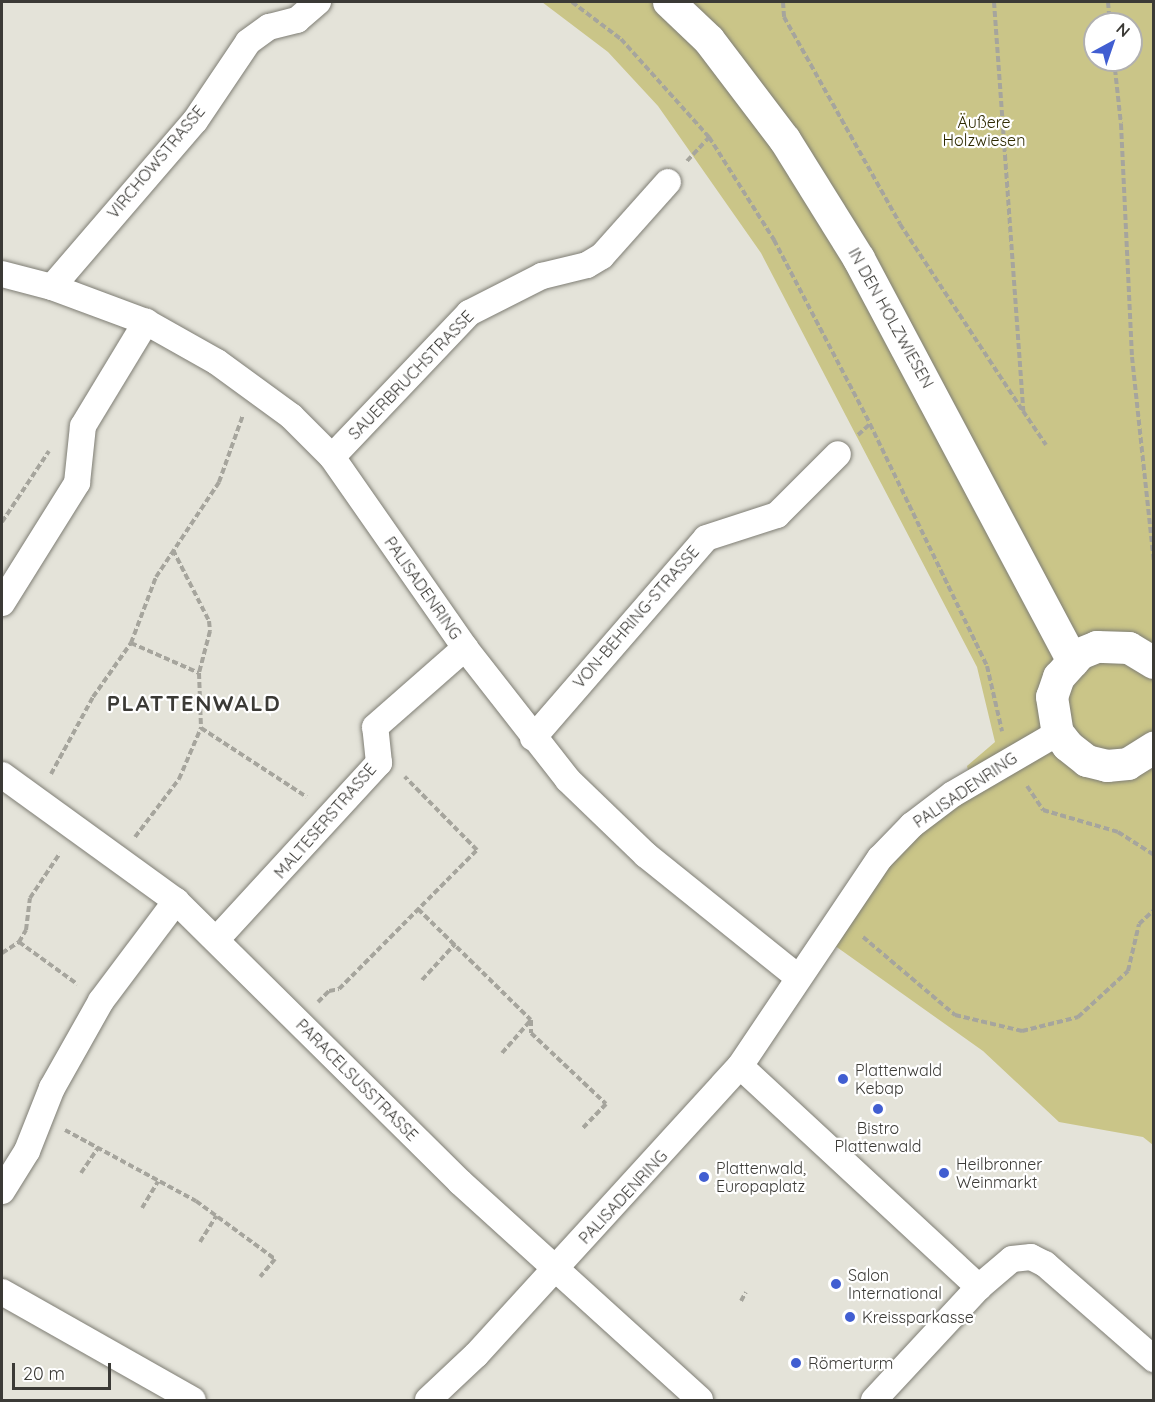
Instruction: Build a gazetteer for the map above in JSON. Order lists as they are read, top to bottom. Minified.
{"streets":{"street":["VIRCHOWSTRASSE","IN DEN HOLZWIESEN","SAUERBRUCHSTRASSE","PALISADENRING","VON-BEHRING-STRASSE","MALTESERSTRASSE","PARACELSUSSTRASSE"]},"crossings":[["VIRCHOWSTRASSE","PALISADENRING"],["SAUERBRUCHSTRASSE","PALISADENRING"],["PALISADENRING","VON-BEHRING-STRASSE"],["PALISADENRING","MALTESERSTRASSE"],["PALISADENRING","PARACELSUSSTRASSE"],["MALTESERSTRASSE","PARACELSUSSTRASSE"]],"districts":["PLATTENWALD"],"parks":["Äußere Holzwiesen"],"places":["Plattenwald Kebap","Bistro Plattenwald","Heilbronner Weinmarkt","Plattenwald, Europaplatz","Salon International","Kreissparkasse","Römerturm"],"scale_bar":"20 m","north":"top right"}
